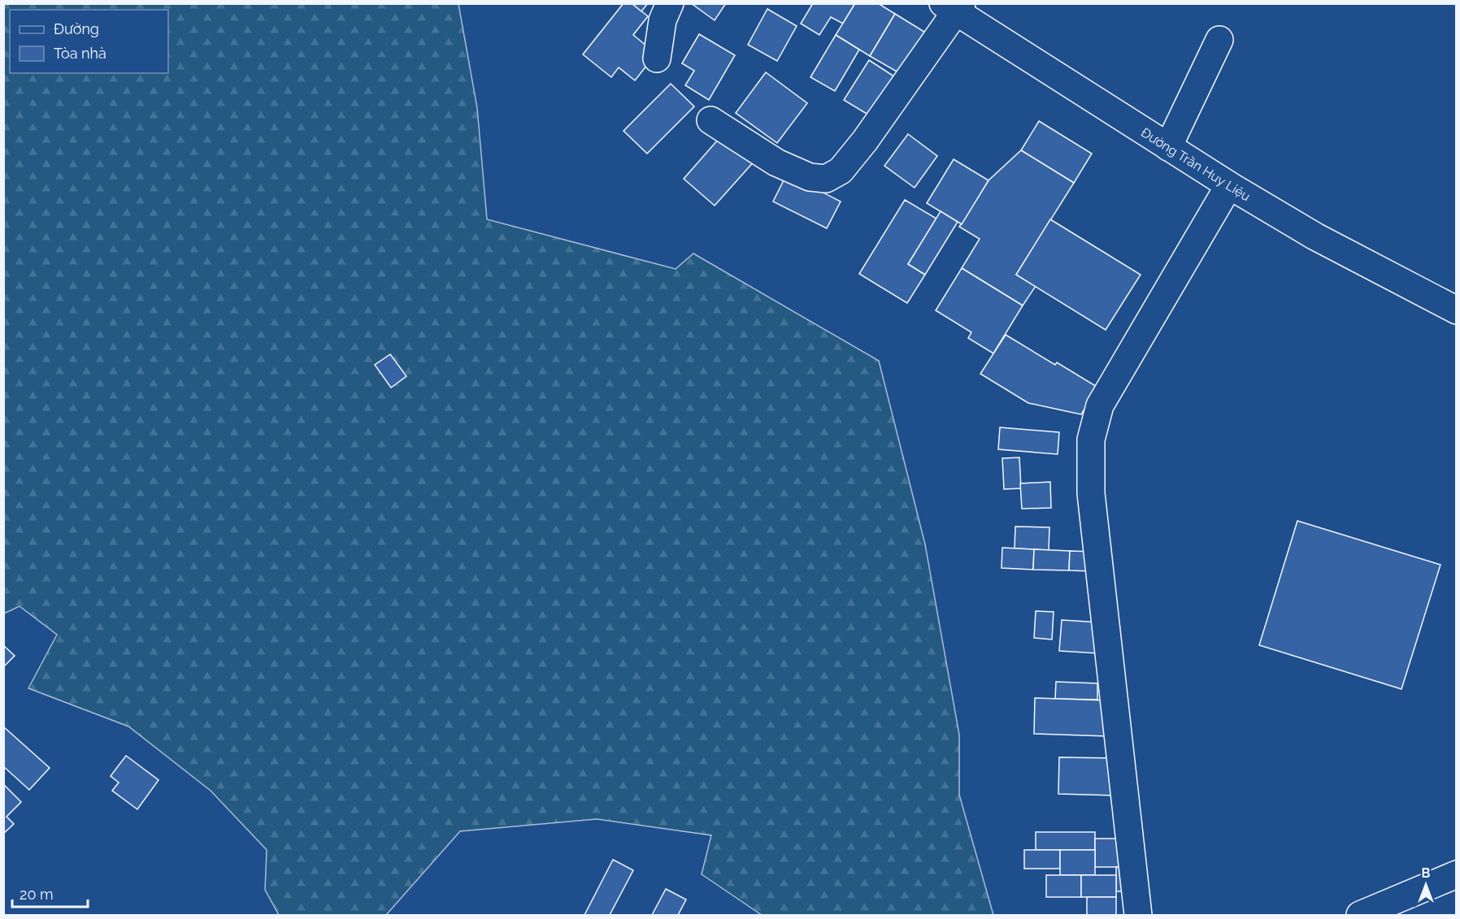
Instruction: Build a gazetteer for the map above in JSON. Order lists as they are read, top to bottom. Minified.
{"streets":{"main road":["Đường Trần Huy Liệu"]},"legend":["Đường","Tòa nhà"],"scale_bar":"20 m","north":"top"}
